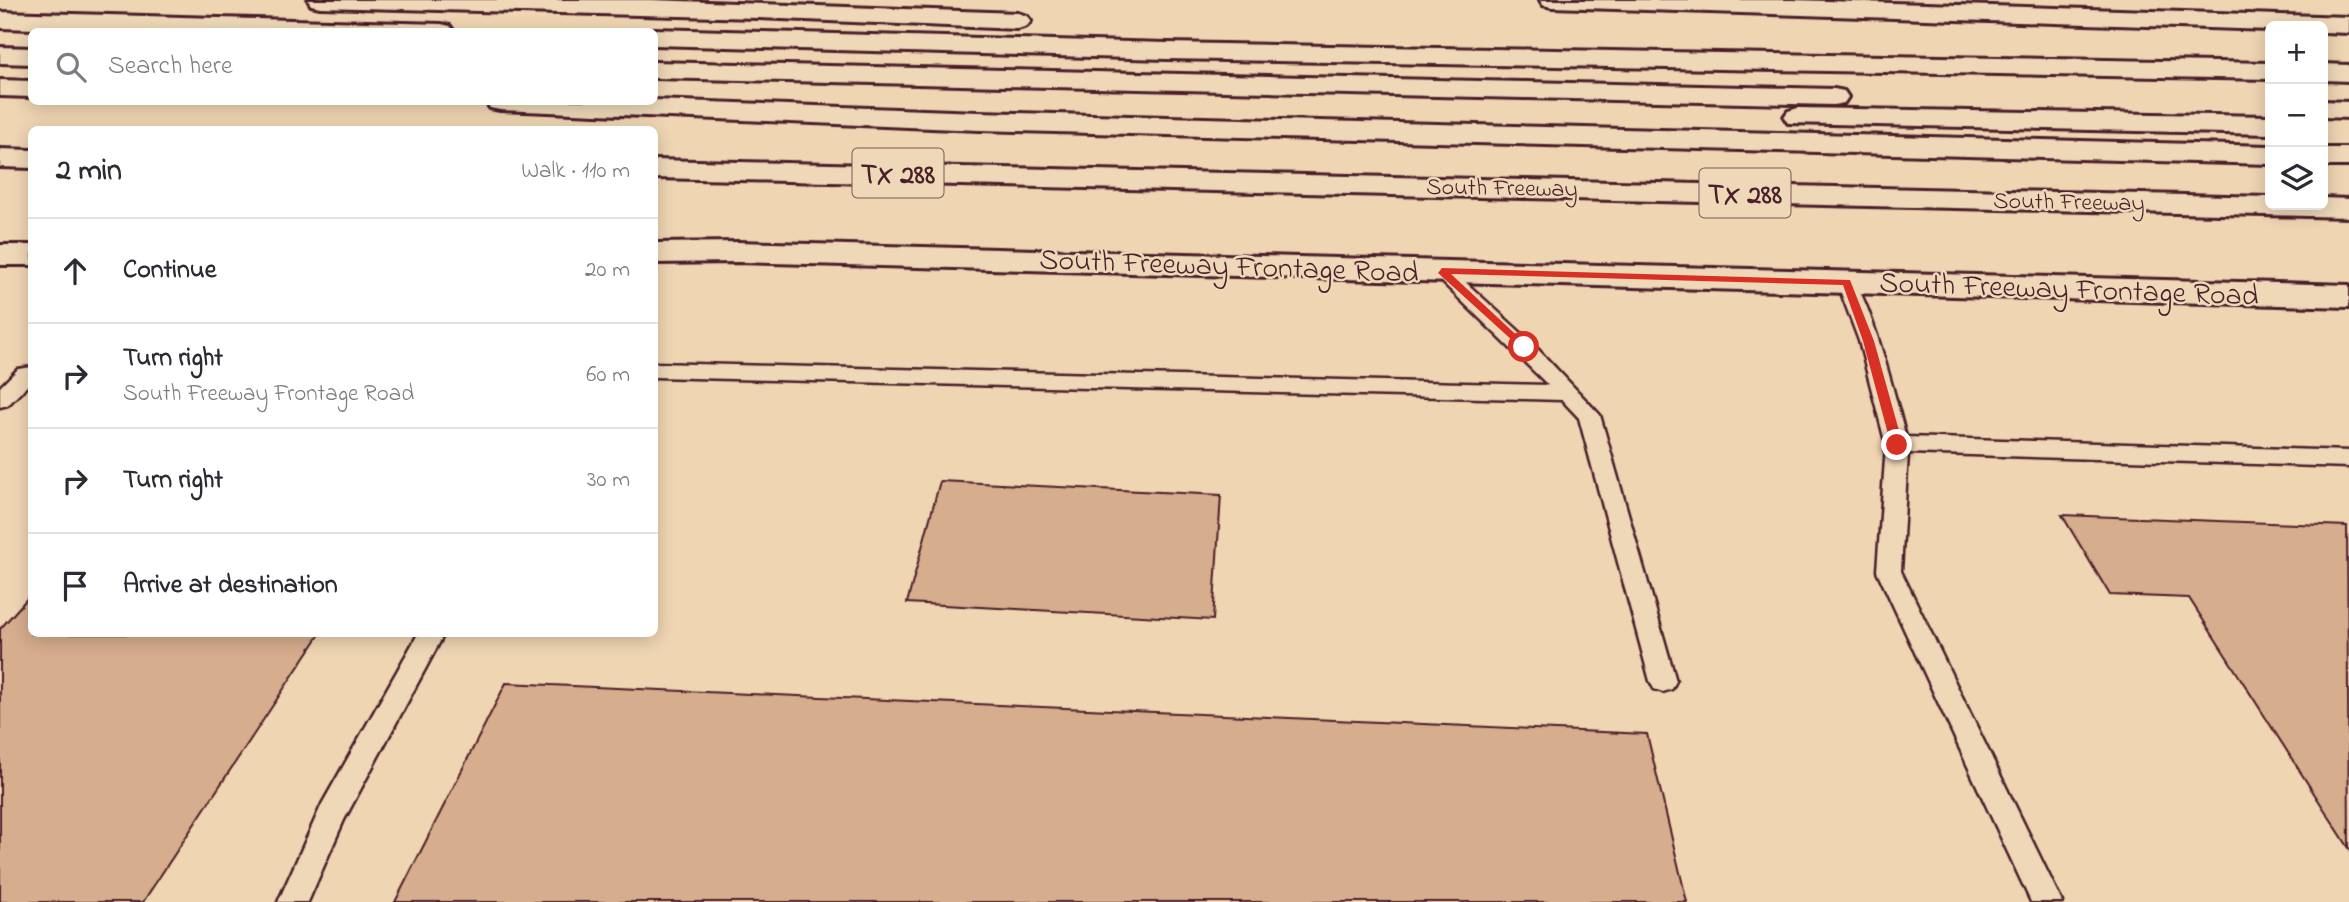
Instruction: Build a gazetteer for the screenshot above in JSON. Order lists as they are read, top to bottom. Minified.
{"streets":{"main road":["TX 288","South Freeway","South Freeway Frontage Road"]},"page":{"map_buttons":["+","−"],"search":"Search here","heading":["2 min","Walk · 110 m"],"list":[["Continue","20 m"],["Turn right","South Freeway Frontage Road","60 m"],["Turn right","30 m"],"Arrive at destination"]}}
